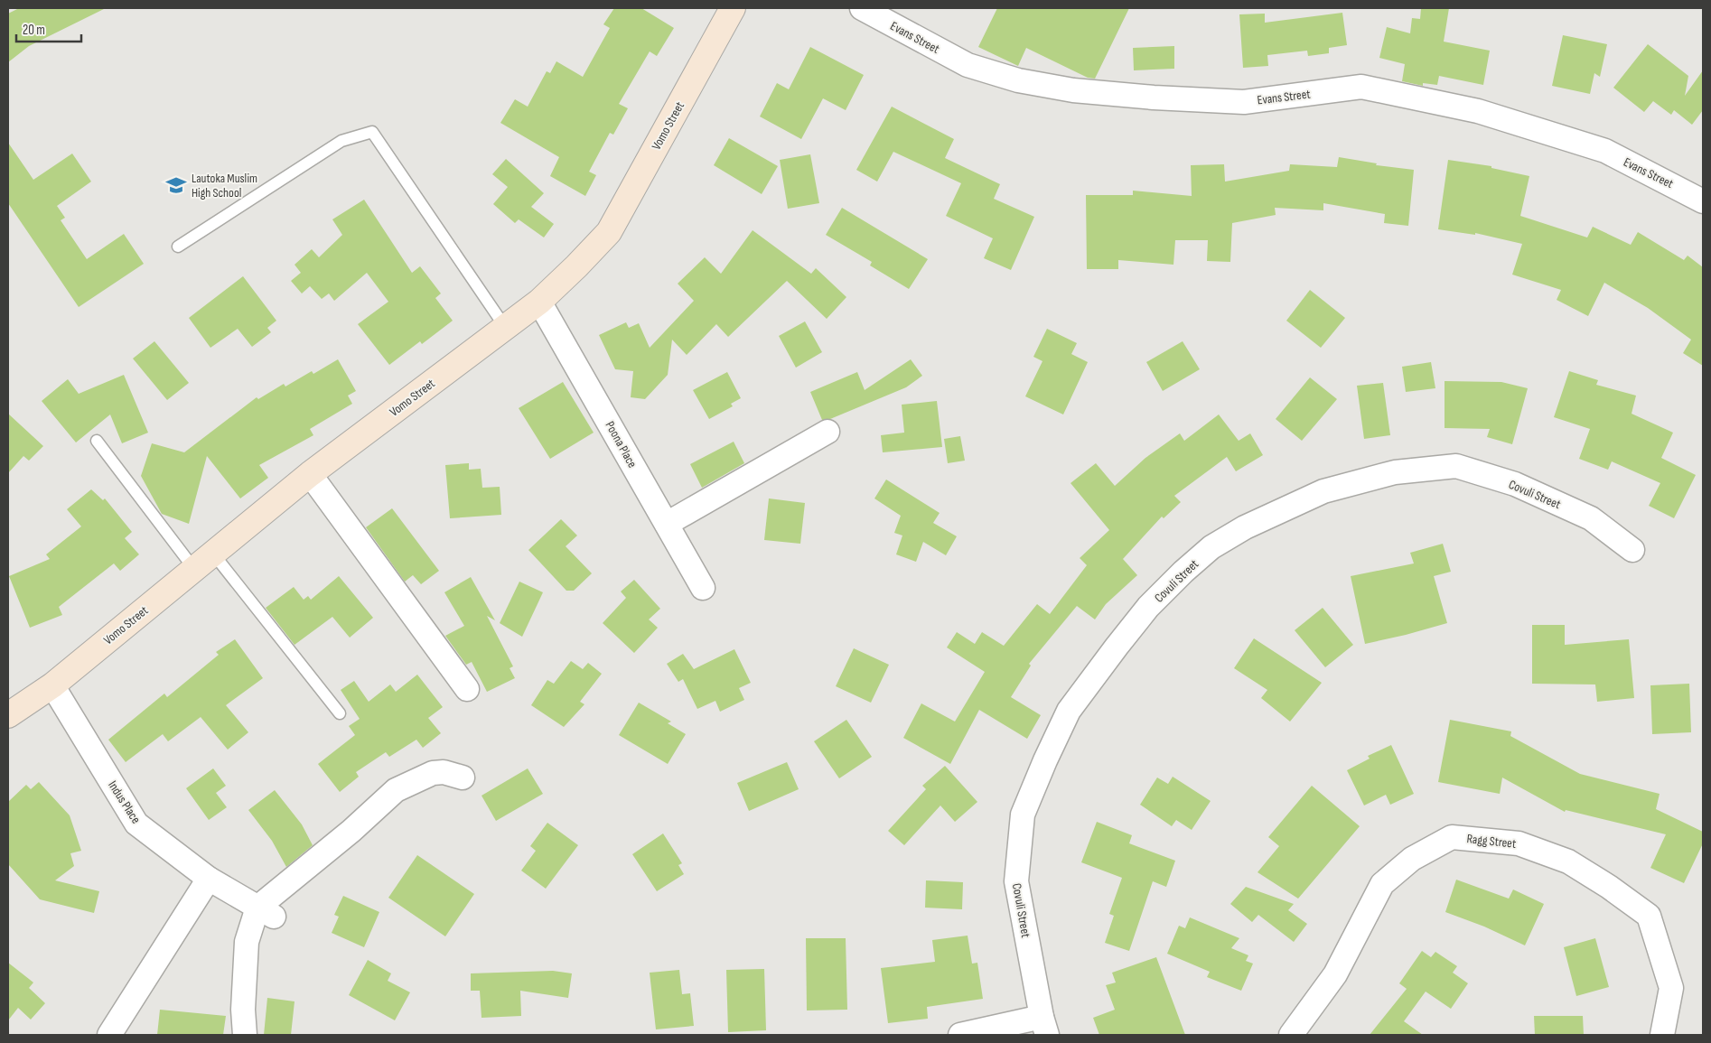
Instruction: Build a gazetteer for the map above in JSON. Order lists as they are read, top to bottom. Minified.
{"streets":{"main road":["Vomo Street"],"street":["Evans Street","Poona Place","Covuli Street","Indus Place","Ragg Street"]},"crossings":[["Vomo Street","Poona Place"],["Vomo Street","Indus Place"]],"places":{"school or university":["Lautoka Muslim High School"]},"scale_bar":"20 m"}
